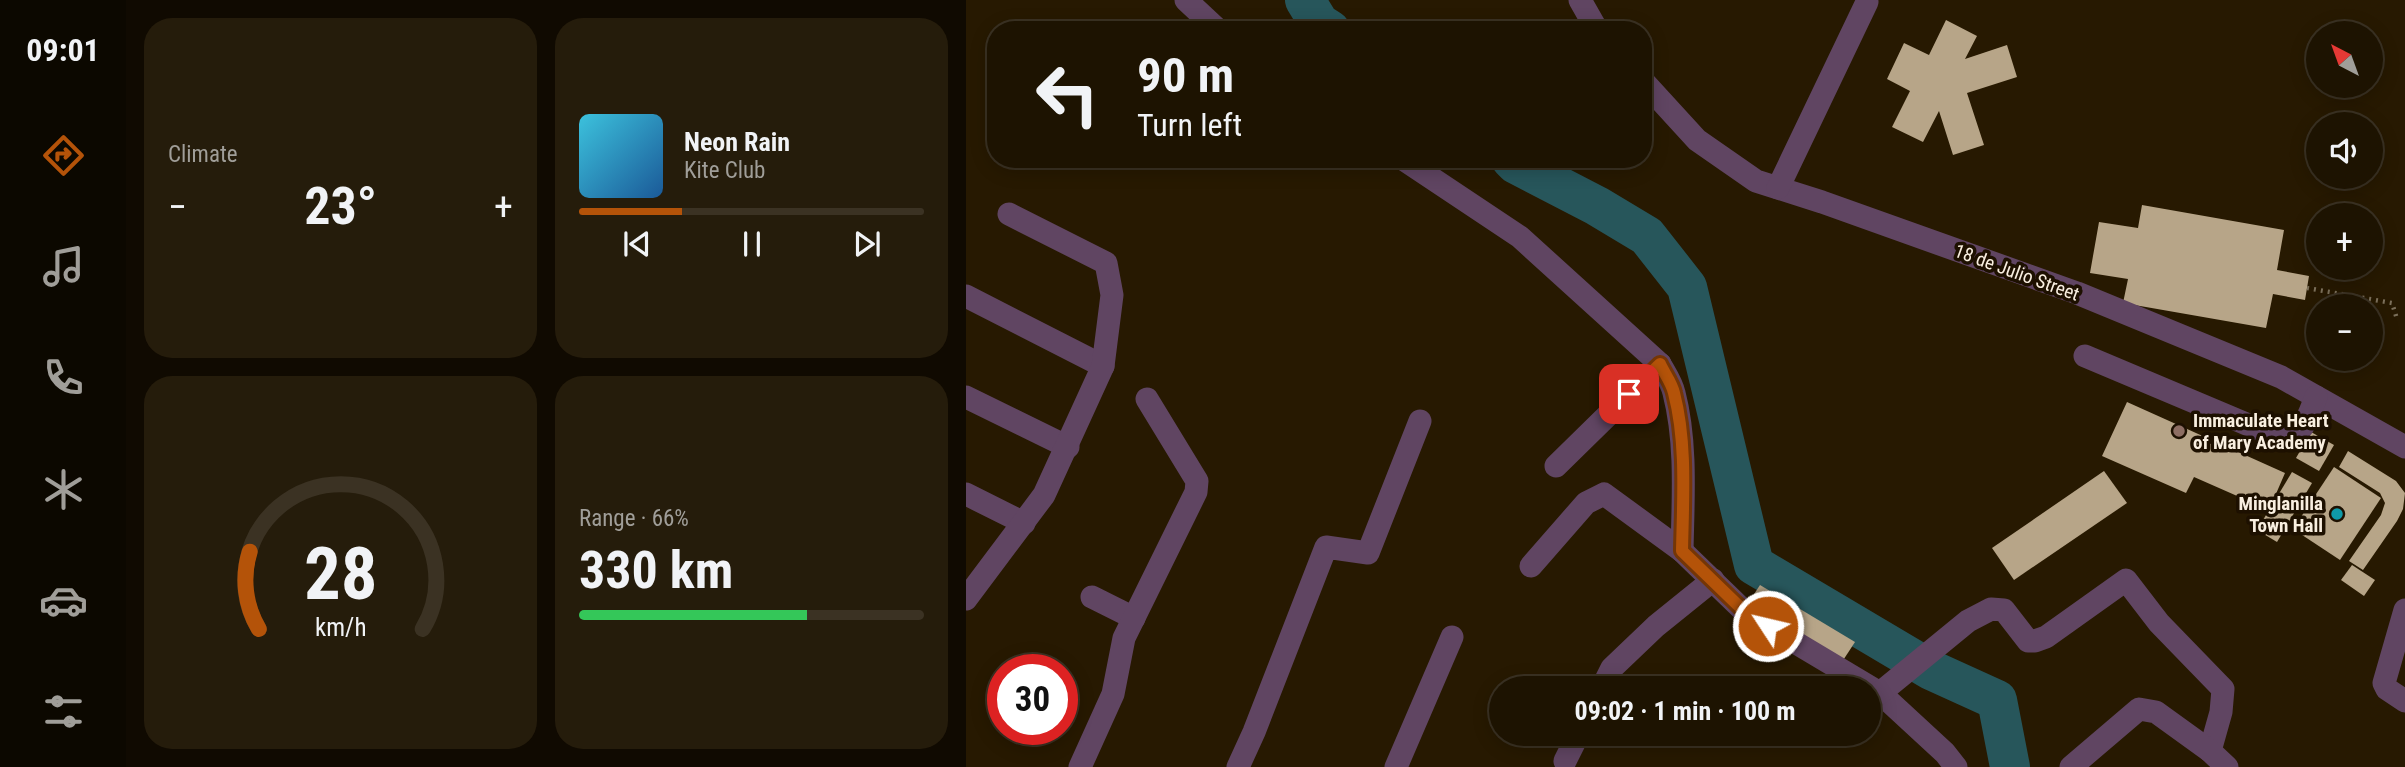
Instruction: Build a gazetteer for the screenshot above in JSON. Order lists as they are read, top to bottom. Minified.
{"streets":{"street":["18 de Julio Street"]},"places":["Immaculate Heart of Mary Academy","Minglanilla Town Hall"],"north":"top left","page":{"tabs":"09:01","tile":["Climate",["Range · 66%","330 km"]],"map_buttons":["+","−"],"turn":["90 m","Turn left"],"song":["Neon Rain","Kite Club"],"heat":["−","23°","+"],"limit":"30","trip":"09:02 · 1 min · 100 m","gauge":["28","km/h"]}}
